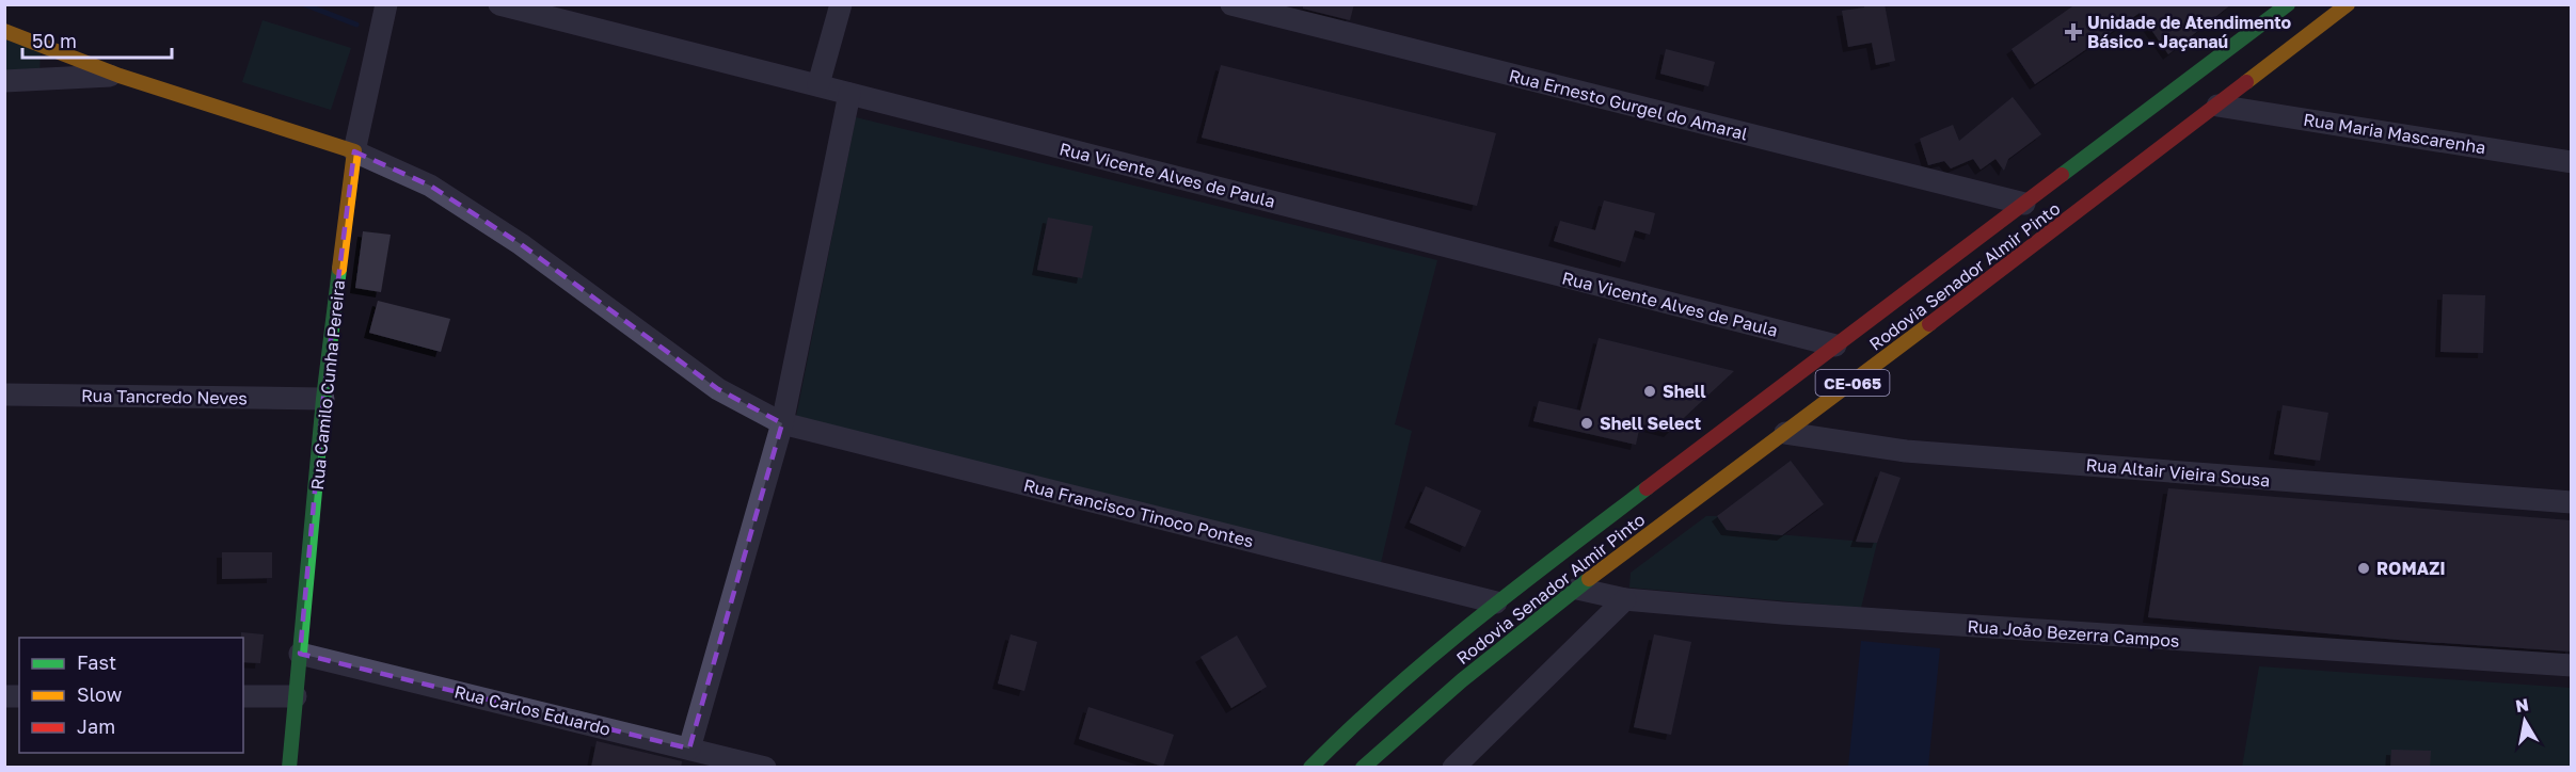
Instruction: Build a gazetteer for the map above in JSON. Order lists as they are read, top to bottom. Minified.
{"streets":{"main road":["Rodovia Senador Almir Pinto","CE-065","Rua Camilo Cunha Pereira"],"street":["Rua Ernesto Gurgel do Amaral","Rua Maria Mascarenha","Rua Vicente Alves de Paula","Rua Tancredo Neves","Rua Altair Vieira Sousa","Rua Francisco Tinoco Pontes","Rua João Bezerra Campos","Rua Carlos Eduardo"]},"crossings":[["Rua Ernesto Gurgel do Amaral","Rodovia Senador Almir Pinto"],["Rua Maria Mascarenha","Rodovia Senador Almir Pinto"],["Rua Vicente Alves de Paula","Rodovia Senador Almir Pinto"],["Rodovia Senador Almir Pinto","Rua Altair Vieira Sousa"],["Rodovia Senador Almir Pinto","Rua Francisco Tinoco Pontes"],["Rodovia Senador Almir Pinto","Rua João Bezerra Campos"],["Rua Camilo Cunha Pereira","Rua Tancredo Neves"],["Rua Camilo Cunha Pereira","Rua Francisco Tinoco Pontes"],["Rua Camilo Cunha Pereira","Rua Carlos Eduardo"]],"places":{"health":["Unidade de Atendimento Básico - Jaçanaú"],"other":["Shell","Shell Select","ROMAZI"]},"legend":["Fast","Slow","Jam"],"scale_bar":"50 m","north":"top"}
